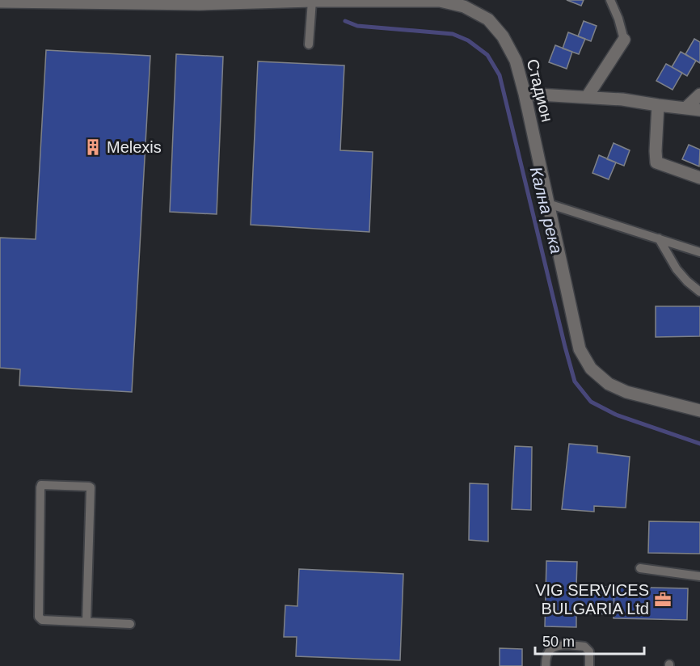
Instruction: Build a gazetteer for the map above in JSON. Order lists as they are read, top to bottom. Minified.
{"streets":{"street":["Стадион"]},"water":["Кална река"],"places":{"building":["Мelexis"],"office":["VIG SERVICES BULGARIA Ltd"]},"scale_bar":"50 m"}
